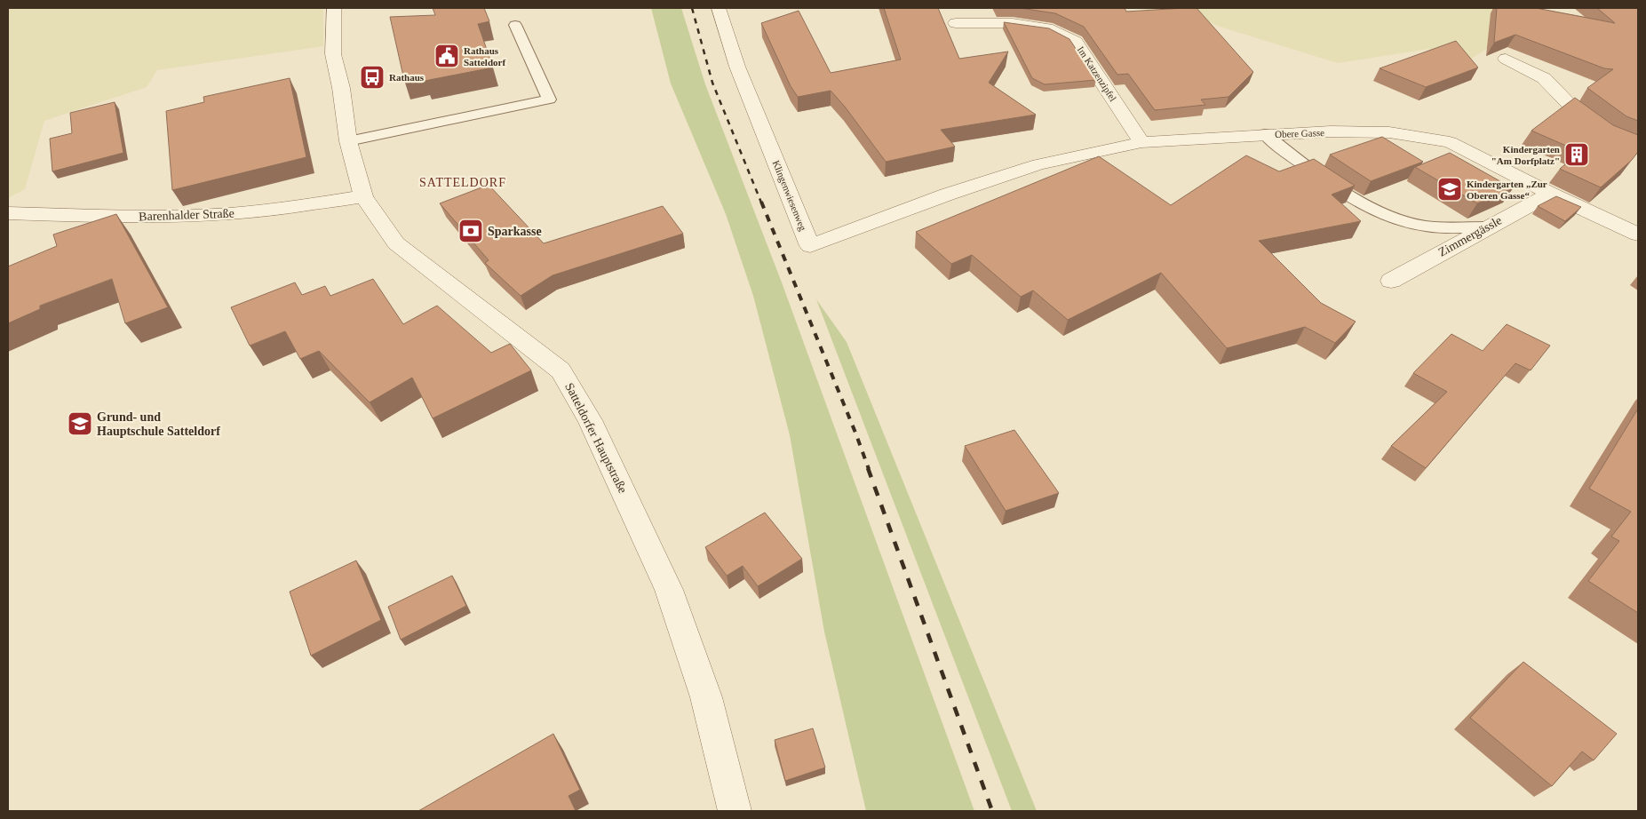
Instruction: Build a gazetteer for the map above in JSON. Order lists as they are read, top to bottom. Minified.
{"streets":{"street":["Im Katzenzipfel","Obere Gasse","Klingenwiesenweg","Barenhalder Straße","Zimmergässle","Satteldorfer Hauptstraße"]},"crossings":[["Im Katzenzipfel","Obere Gasse"],["Obere Gasse","Klingenwiesenweg"],["Obere Gasse","Zimmergässle"],["Barenhalder Straße","Satteldorfer Hauptstraße"]],"districts":["SATTELDORF"],"places":{"public building":["Rathaus Satteldorf"],"bus stop":["Rathaus"],"building":["Kindergarten \"Am Dorfplatz\""],"school or university":["Kindergarten „Zur Oberen Gasse“","Grund- und Hauptschule Satteldorf"],"bank":["Sparkasse"]}}
